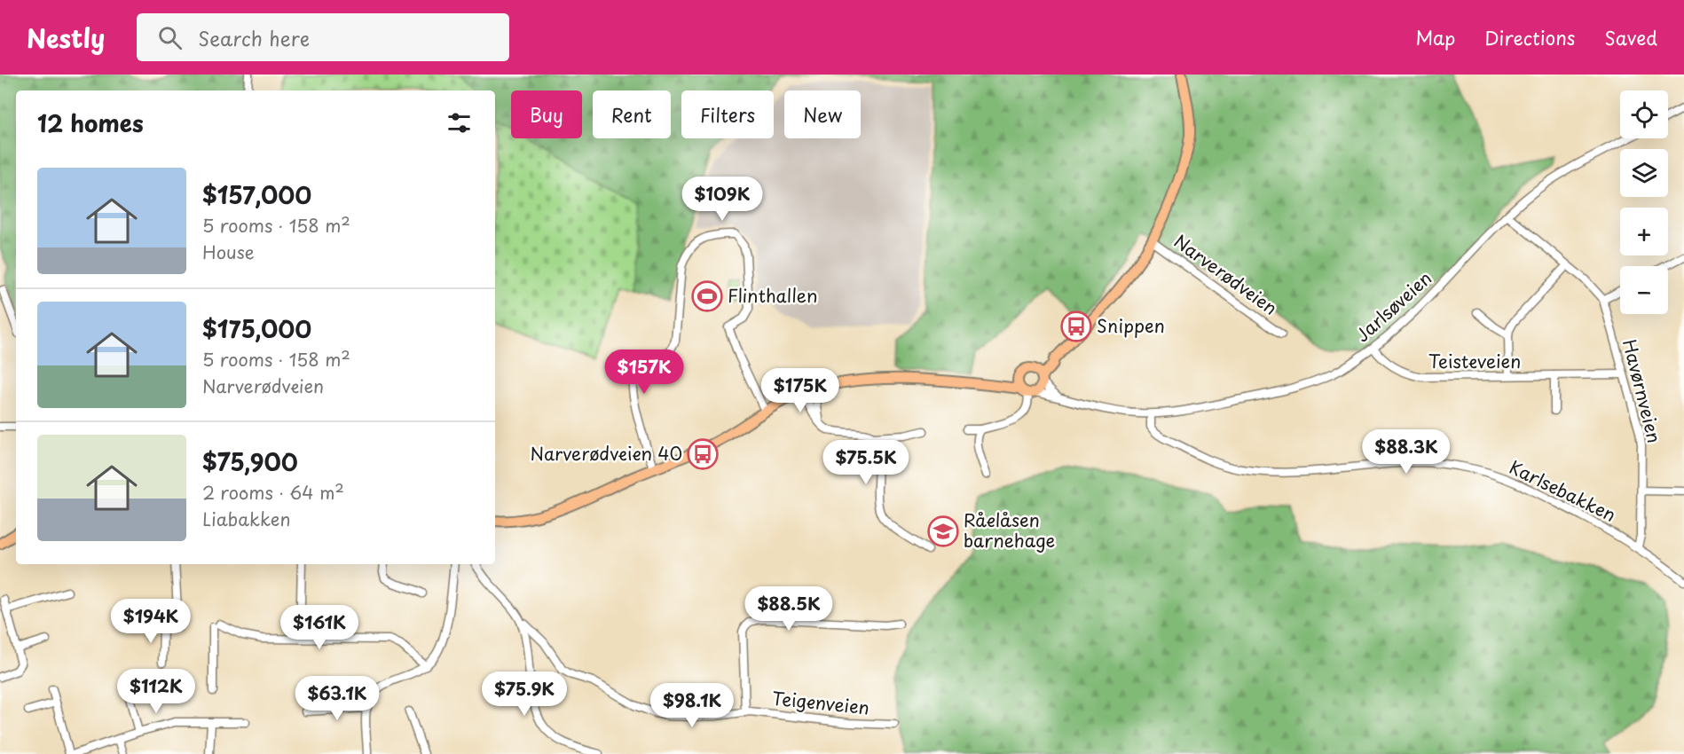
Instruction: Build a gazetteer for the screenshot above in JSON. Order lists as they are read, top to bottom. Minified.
{"streets":{"main road":["Narverødveien"],"street":["Jarlsøveien","Teisteveien","Havørnveien","Karlsebakken","Teigenveien"]},"crossings":[["Narverødveien","Jarlsøveien"],["Jarlsøveien","Teisteveien"],["Jarlsøveien","Havørnveien"],["Jarlsøveien","Karlsebakken"],["Teisteveien","Havørnveien"],["Havørnveien","Karlsebakken"]],"places":{"sports":["Flinthallen"],"bus stop":["Snippen","Narverødveien 40"],"school or university":["Råelåsen barnehage"]},"page":{"header":"Nestly","search":"Search here","nav":["Map","Directions","Saved"],"map_buttons":["+","−"],"chip":["Buy","Rent","Filters","New"],"heading":"12 homes","list":[{"name":"$157,000","note":"5 rooms · 158 m² · House"},{"name":"$175,000","note":"5 rooms · 158 m² · Narverødveien"},{"name":"$75,900","note":"2 rooms · 64 m² · Liabakken"}],"price":["$109K","$157K","$175K","$88.3K","$75.5K","$88.5K","$194K","$161K","$112K","$75.9K","$63.1K","$98.1K"]}}
